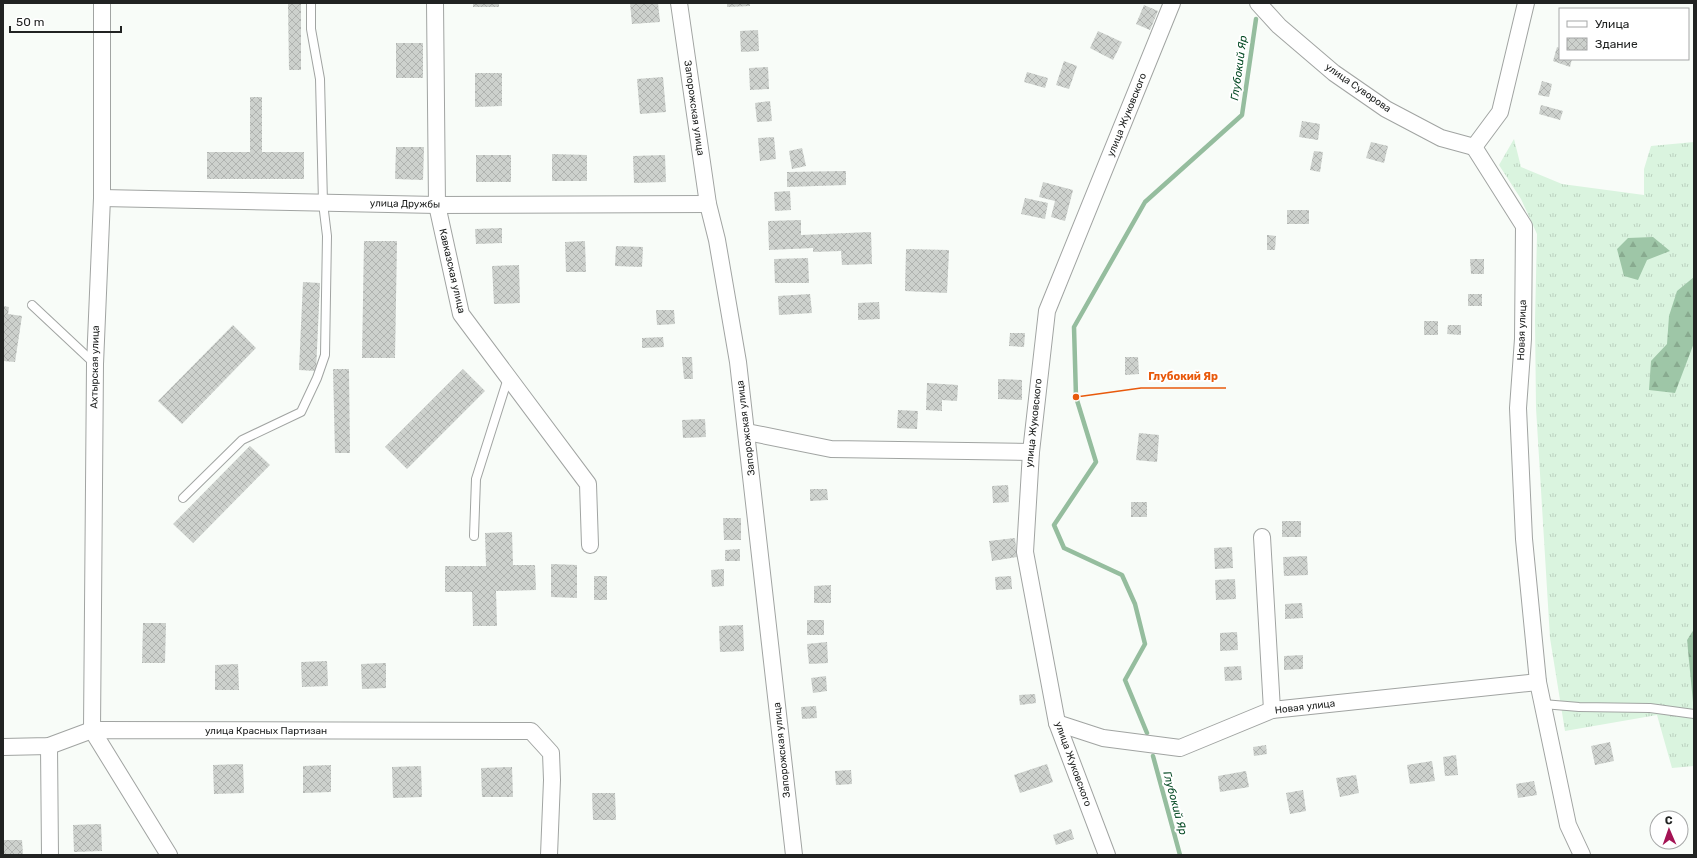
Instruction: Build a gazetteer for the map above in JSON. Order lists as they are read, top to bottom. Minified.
{"streets":{"street":["улица Суворова","Запорожская улица","улица Жуковского","улица Дружбы","Кавказская улица","Новая улица","Ахтырская улица","улица Красных Партизан"]},"crossings":[["улица Суворова","Новая улица"],["Запорожская улица","улица Дружбы"],["улица Жуковского","Новая улица"],["улица Дружбы","Кавказская улица"],["улица Дружбы","Ахтырская улица"],["Ахтырская улица","улица Красных Партизан"]],"water":["Глубокий Яр"],"places":["Глубокий Яр"],"legend":["Улица","Здание"],"scale_bar":"50 m","north":"top"}
